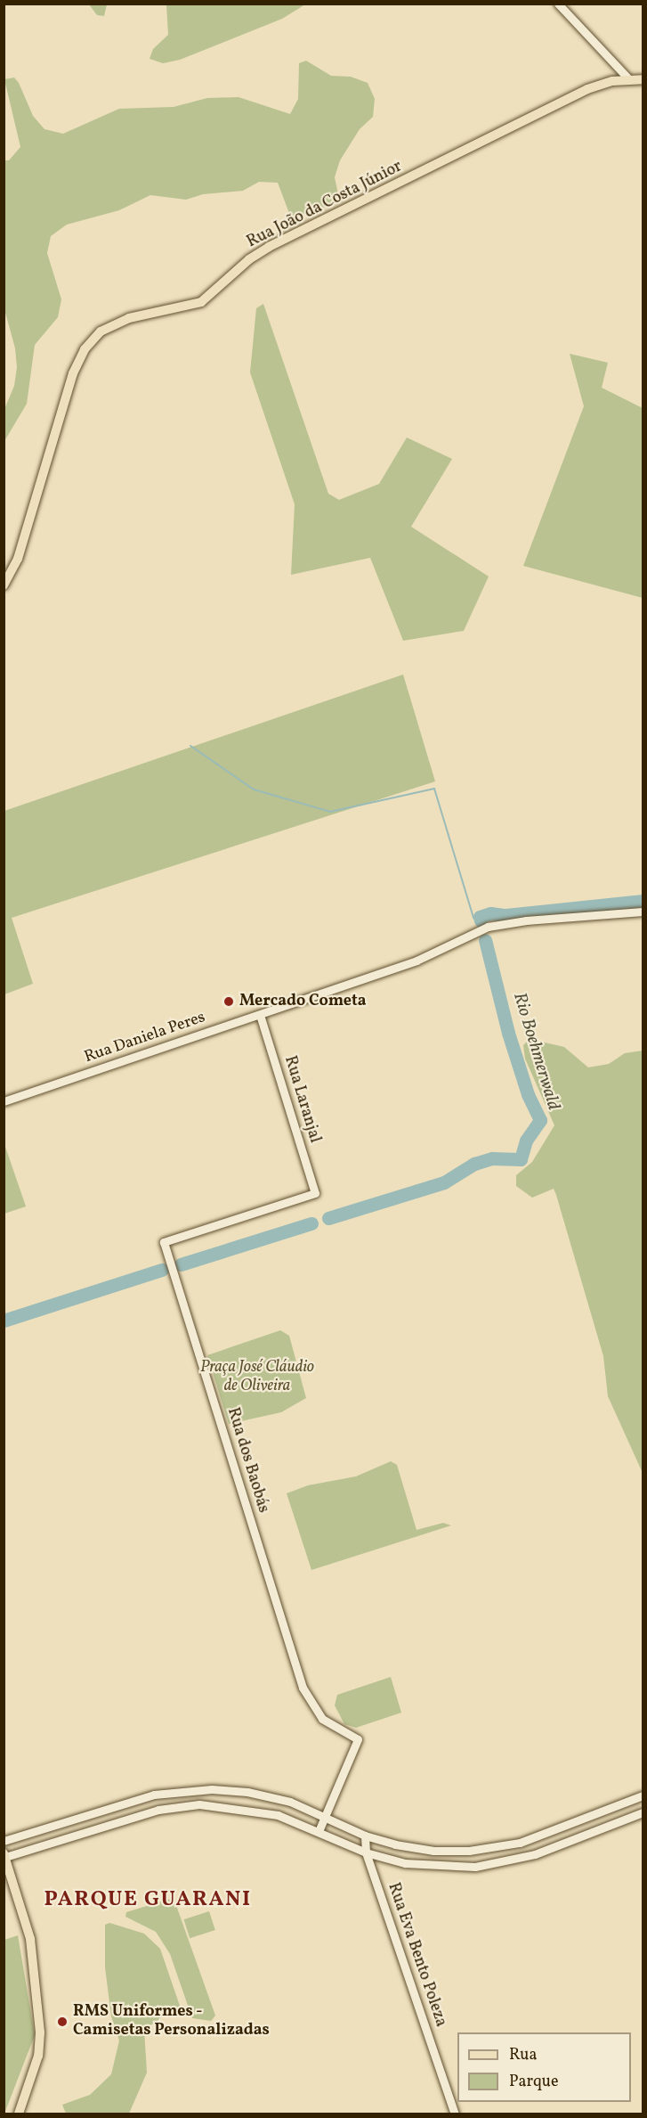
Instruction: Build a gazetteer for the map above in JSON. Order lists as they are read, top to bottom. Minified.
{"streets":{"main road":["Rua João da Costa Júnior"],"street":["Rua Daniela Peres","Rua Laranjal","Rua dos Baobás","Rua Eva Bento Poleza"]},"crossings":[["Rua Daniela Peres","Rua Laranjal"],["Rua Laranjal","Rua dos Baobás"]],"districts":["PARQUE GUARANI"],"water":["Rio Boehmerwald"],"parks":["Praça José Cláudio de Oliveira"],"places":["Mercado Cometa","RMS Uniformes - Camisetas Personalizadas"],"legend":["Rua","Parque"]}
